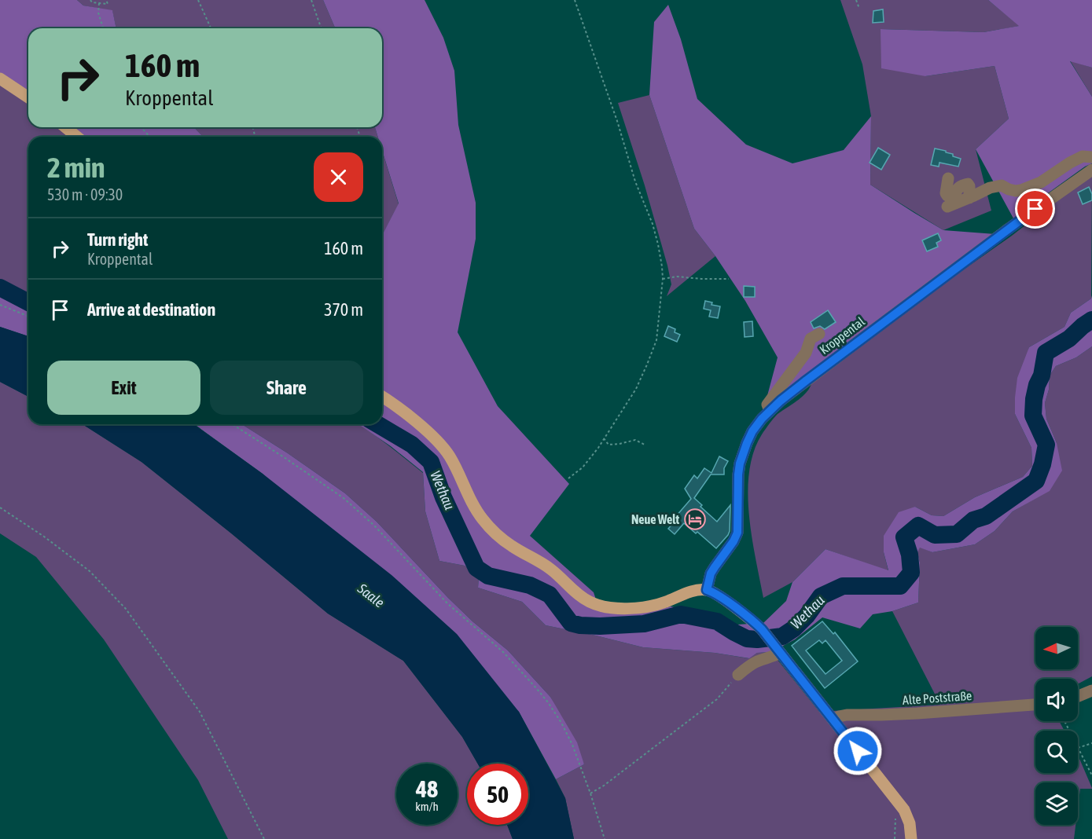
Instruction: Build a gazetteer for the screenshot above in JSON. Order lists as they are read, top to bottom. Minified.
{"streets":{"street":["Kroppental","Alte Poststraße"]},"water":["Wethau","Saale"],"places":{"hotel":["Neue Welt"]},"north":"left","page":{"turn":["160 m","Kroppental"],"heading":["2 min","530 m · 09:30"],"list":[{"name":"Turn right","note":"Kroppental","value":"160 m"},{"name":"Arrive at destination","value":"370 m"}],"buttons":["Exit","Share"],"speed":"48 km/h","limit":"50"}}
